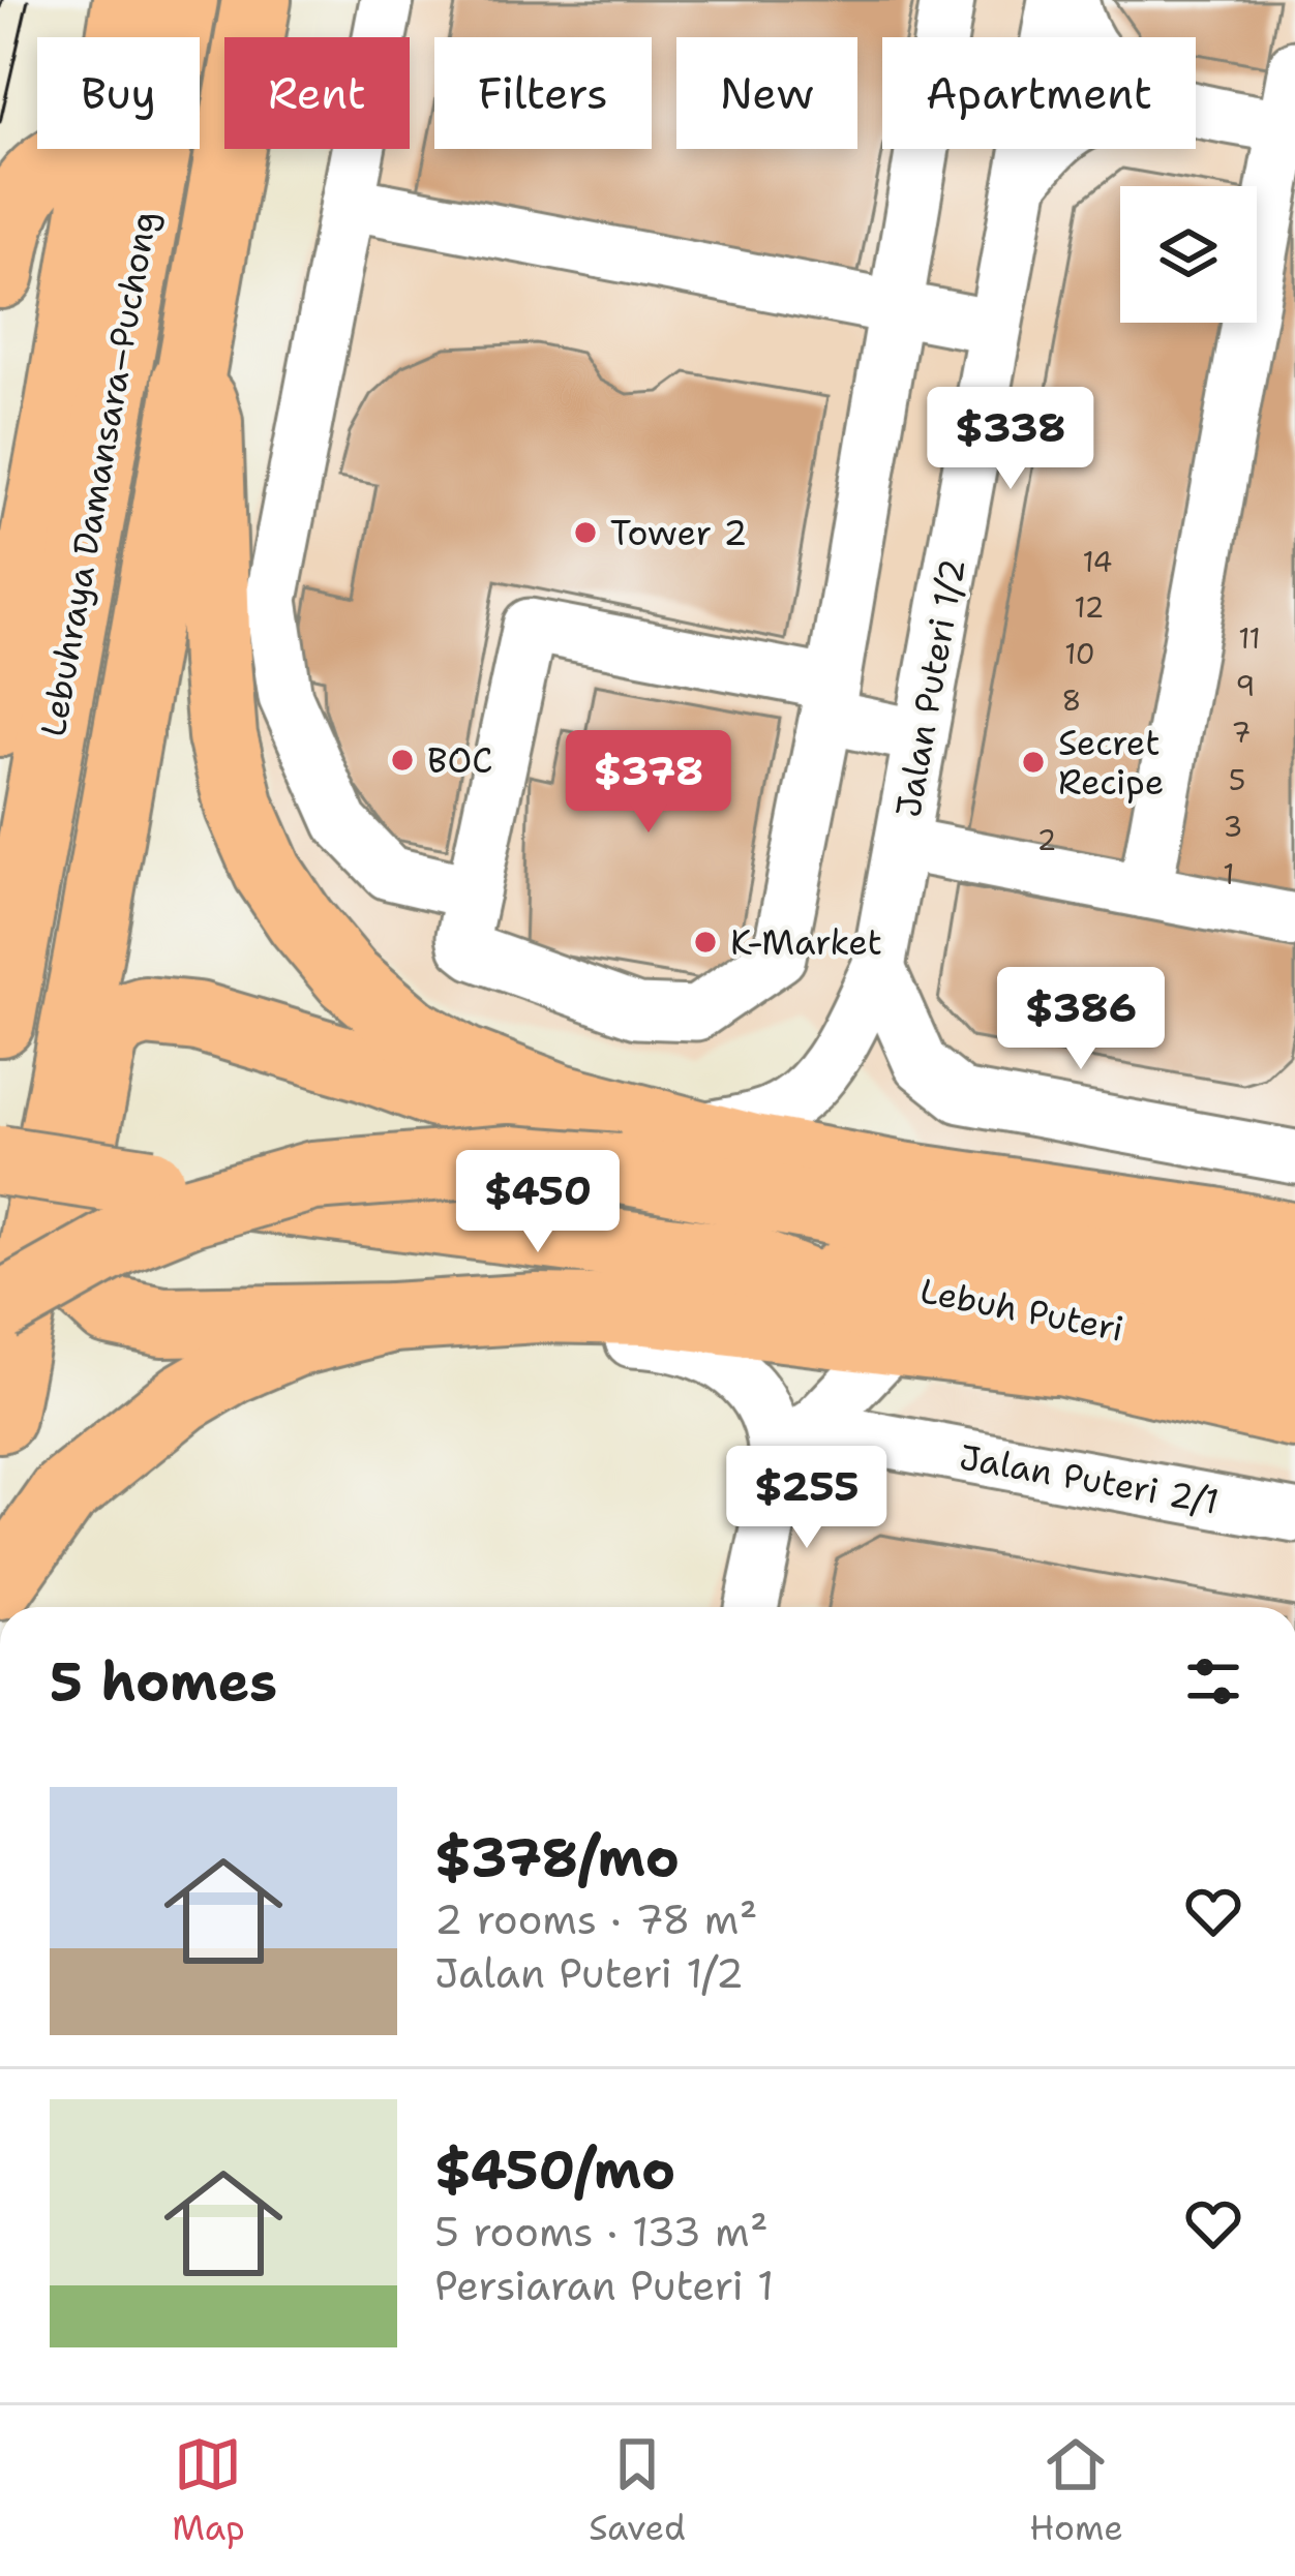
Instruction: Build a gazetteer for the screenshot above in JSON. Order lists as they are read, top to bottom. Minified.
{"streets":{"main road":["Lebuhraya Damansara–Puchong","Lebuh Puteri"],"street":["Jalan Puteri 1/2","Jalan Puteri 2/1"]},"places":["Tower 2","BOC","Secret Recipe","K-Market"],"house_numbers":["14","12","11","10","9","8","7","5","3","2","1"],"page":{"chip":["Buy","Rent","Filters","New","Apartment"],"price":["$338","$378","$386","$450","$255"],"heading":"5 homes","list":[{"name":"$378/mo","note":"2 rooms · 78 m² · Jalan Puteri 1/2"},{"name":"$450/mo","note":"5 rooms · 133 m² · Persiaran Puteri 1"}],"tabs":["Map","Saved","Home"]}}
